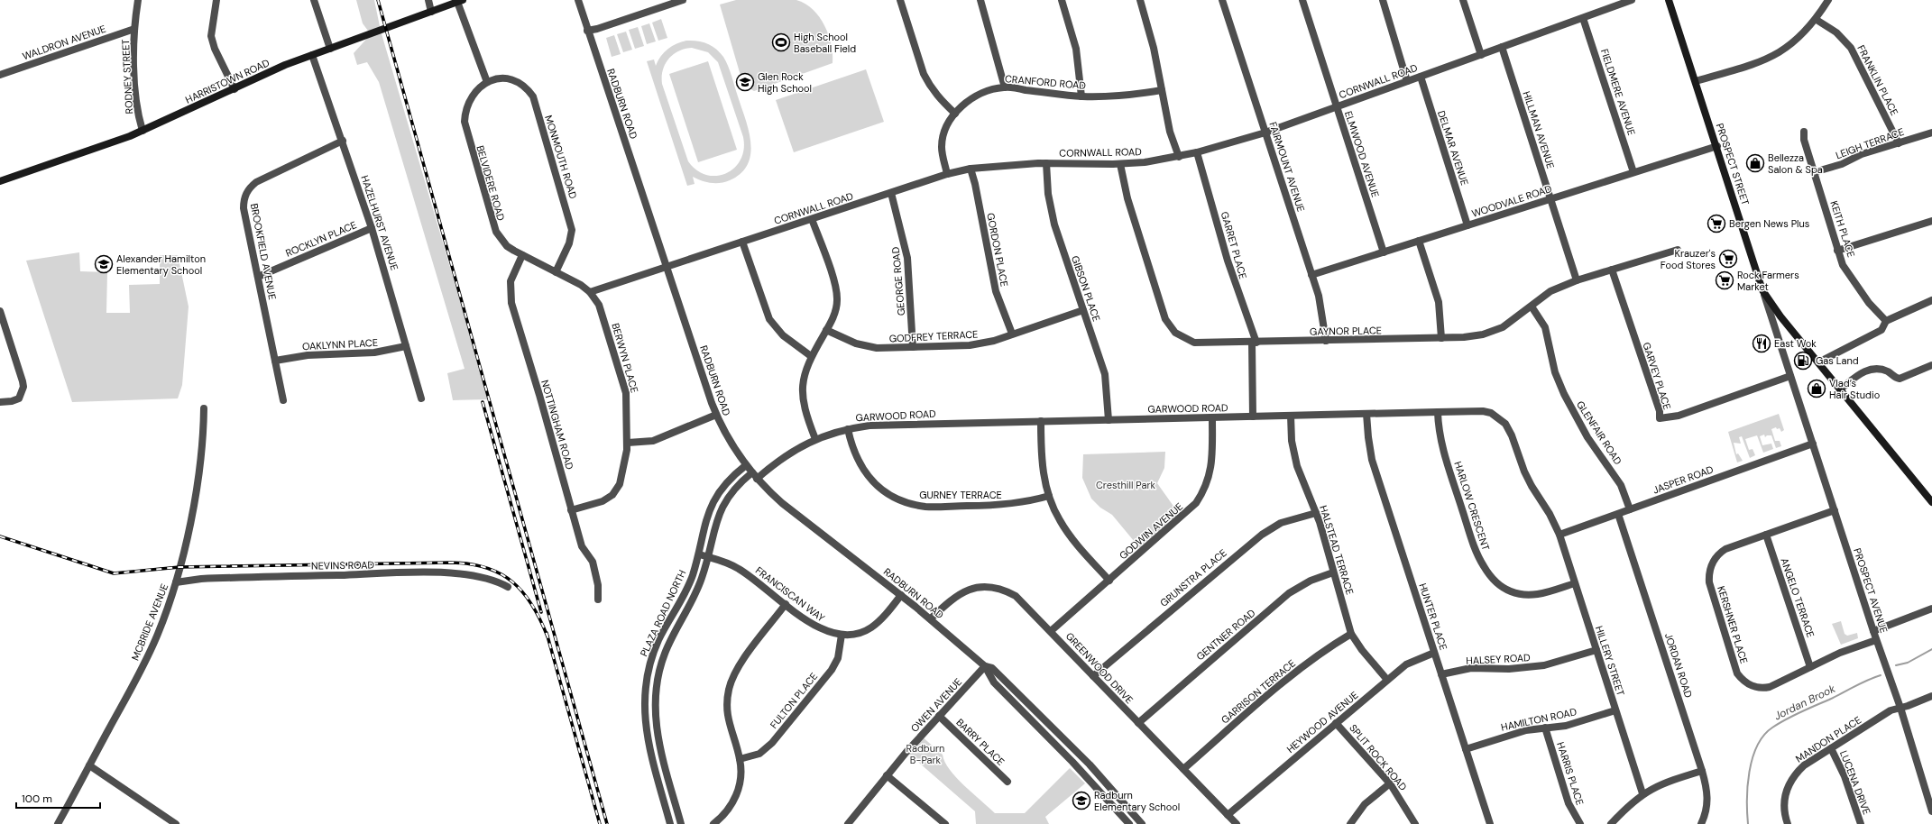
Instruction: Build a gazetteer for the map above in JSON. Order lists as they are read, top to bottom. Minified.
{"streets":{"main road":["HARRISTOWN ROAD","PROSPECT STREET"],"street":["WALDRON AVENUE","RODNEY STREET","FRANKLIN PLACE","CORNWALL ROAD","CRANFORD ROAD","FIELDMERE AVENUE","RADBURN ROAD","HILLMAN AVENUE","LEIGH TERRACE","DELMAR AVENUE","ELMWOOD AVENUE","MONMOUTH ROAD","FAIRMOUNT AVENUE","BELVIDERE ROAD","WOODVALE ROAD","HAZELHURST AVENUE","KEITH PLACE","ROCKLYN PLACE","GARRET PLACE","GORDON PLACE","BROOKFIELD AVENUE","GEORGE ROAD","GIBSON PLACE","GAYNOR PLACE","GODFREY TERRACE","OAKLYNN PLACE","BERWYN PLACE","GARVEY PLACE","GARWOOD ROAD","NOTTINGHAM ROAD","GLENFAIR ROAD","JASPER ROAD","GURNEY TERRACE","HARLOW CRESCENT","GODWIN AVENUE","HALSTEAD TERRACE","NEVINS ROAD","GRUNSTRA PLACE","PROSPECT AVENUE","FRANCISCAN WAY","ANGELO TERRACE","PLAZA ROAD NORTH","HUNTER PLACE","MCBRIDE AVENUE","KERSHNER PLACE","GENTNER ROAD","HALSEY ROAD","HILLERY STREET","JORDAN ROAD","GREENWOOD DRIVE","GARRISON TERRACE","FULTON PLACE","OWEN AVENUE","HAMILTON ROAD","HEYWOOD AVENUE","MANDON PLACE","BARRY PLACE","SPLIT ROCK ROAD","HARRIS PLACE","LUCENA DRIVE"]},"crossings":[["WALDRON AVENUE","RODNEY STREET"],["RODNEY STREET","HARRISTOWN ROAD"],["FRANKLIN PLACE","LEIGH TERRACE"],["HARRISTOWN ROAD","HAZELHURST AVENUE"],["CORNWALL ROAD","CRANFORD ROAD"],["CORNWALL ROAD","FIELDMERE AVENUE"],["CORNWALL ROAD","RADBURN ROAD"],["CORNWALL ROAD","HILLMAN AVENUE"],["CORNWALL ROAD","DELMAR AVENUE"],["CORNWALL ROAD","ELMWOOD AVENUE"],["CORNWALL ROAD","FAIRMOUNT AVENUE"],["CORNWALL ROAD","GARRET PLACE"],["CORNWALL ROAD","GORDON PLACE"],["CORNWALL ROAD","GEORGE ROAD"],["CORNWALL ROAD","GIBSON PLACE"],["CORNWALL ROAD","GAYNOR PLACE"],["FIELDMERE AVENUE","WOODVALE ROAD"],["RADBURN ROAD","GARWOOD ROAD"],["RADBURN ROAD","FRANCISCAN WAY"],["RADBURN ROAD","PLAZA ROAD NORTH"],["RADBURN ROAD","GREENWOOD DRIVE"],["RADBURN ROAD","OWEN AVENUE"],["HILLMAN AVENUE","WOODVALE ROAD"],["HILLMAN AVENUE","GAYNOR PLACE"],["LEIGH TERRACE","KEITH PLACE"],["DELMAR AVENUE","WOODVALE ROAD"],["ELMWOOD AVENUE","WOODVALE ROAD"],["MONMOUTH ROAD","BELVIDERE ROAD"],["PROSPECT STREET","WOODVALE ROAD"],["PROSPECT STREET","GARVEY PLACE"],["PROSPECT STREET","PROSPECT AVENUE"],["FAIRMOUNT AVENUE","WOODVALE ROAD"],["FAIRMOUNT AVENUE","GAYNOR PLACE"],["BELVIDERE ROAD","BERWYN PLACE"],["BELVIDERE ROAD","NOTTINGHAM ROAD"],["HAZELHURST AVENUE","ROCKLYN PLACE"],["HAZELHURST AVENUE","BROOKFIELD AVENUE"],["HAZELHURST AVENUE","OAKLYNN PLACE"],["ROCKLYN PLACE","BROOKFIELD AVENUE"],["GARRET PLACE","GAYNOR PLACE"],["GARRET PLACE","GARWOOD ROAD"],["GORDON PLACE","GODFREY TERRACE"],["BROOKFIELD AVENUE","OAKLYNN PLACE"],["GEORGE ROAD","GODFREY TERRACE"],["GIBSON PLACE","GODFREY TERRACE"],["GIBSON PLACE","GARWOOD ROAD"],["GAYNOR PLACE","GARVEY PLACE"],["GAYNOR PLACE","GLENFAIR ROAD"],["BERWYN PLACE","NOTTINGHAM ROAD"],["GARVEY PLACE","PROSPECT AVENUE"],["GARWOOD ROAD","JASPER ROAD"],["GARWOOD ROAD","GURNEY TERRACE"],["GARWOOD ROAD","HARLOW CRESCENT"],["GARWOOD ROAD","GODWIN AVENUE"],["GARWOOD ROAD","HALSTEAD TERRACE"],["GARWOOD ROAD","HUNTER PLACE"],["GARWOOD ROAD","HILLERY STREET"],["GLENFAIR ROAD","JASPER ROAD"],["JASPER ROAD","PROSPECT AVENUE"],["JASPER ROAD","HILLERY STREET"],["JASPER ROAD","JORDAN ROAD"],["HARLOW CRESCENT","HILLERY STREET"],["GODWIN AVENUE","GREENWOOD DRIVE"],["HALSTEAD TERRACE","GRUNSTRA PLACE"],["HALSTEAD TERRACE","GENTNER ROAD"],["HALSTEAD TERRACE","GARRISON TERRACE"],["HALSTEAD TERRACE","HEYWOOD AVENUE"],["NEVINS ROAD","MCBRIDE AVENUE"],["GRUNSTRA PLACE","GREENWOOD DRIVE"],["PROSPECT AVENUE","KERSHNER PLACE"],["PROSPECT AVENUE","MANDON PLACE"],["FRANCISCAN WAY","PLAZA ROAD NORTH"],["FRANCISCAN WAY","FULTON PLACE"],["ANGELO TERRACE","KERSHNER PLACE"],["HUNTER PLACE","HALSEY ROAD"],["HUNTER PLACE","HAMILTON ROAD"],["HUNTER PLACE","HEYWOOD AVENUE"],["GENTNER ROAD","GREENWOOD DRIVE"],["HALSEY ROAD","HILLERY STREET"],["HILLERY STREET","HAMILTON ROAD"],["GREENWOOD DRIVE","GARRISON TERRACE"],["GREENWOOD DRIVE","HEYWOOD AVENUE"],["OWEN AVENUE","BARRY PLACE"],["HAMILTON ROAD","HARRIS PLACE"],["HEYWOOD AVENUE","SPLIT ROCK ROAD"],["MANDON PLACE","LUCENA DRIVE"]],"water":["Jordan Brook"],"parks":["Cresthill Park","Radburn B-Park"],"places":{"sports":["High School Baseball Field"],"school or university":["Glen Rock High School","Alexander Hamilton Elementary School","Radburn Elementary School"],"shop":["Bellezza Salon & Spa","Vlad’s Hair Studio"],"supermarket":["Bergen News Plus","Krauzer's Food Stores","Rock Farmers Market"],"restaurant":["East Wok"],"fuel station":["Gas Land"]},"scale_bar":"100 m"}
